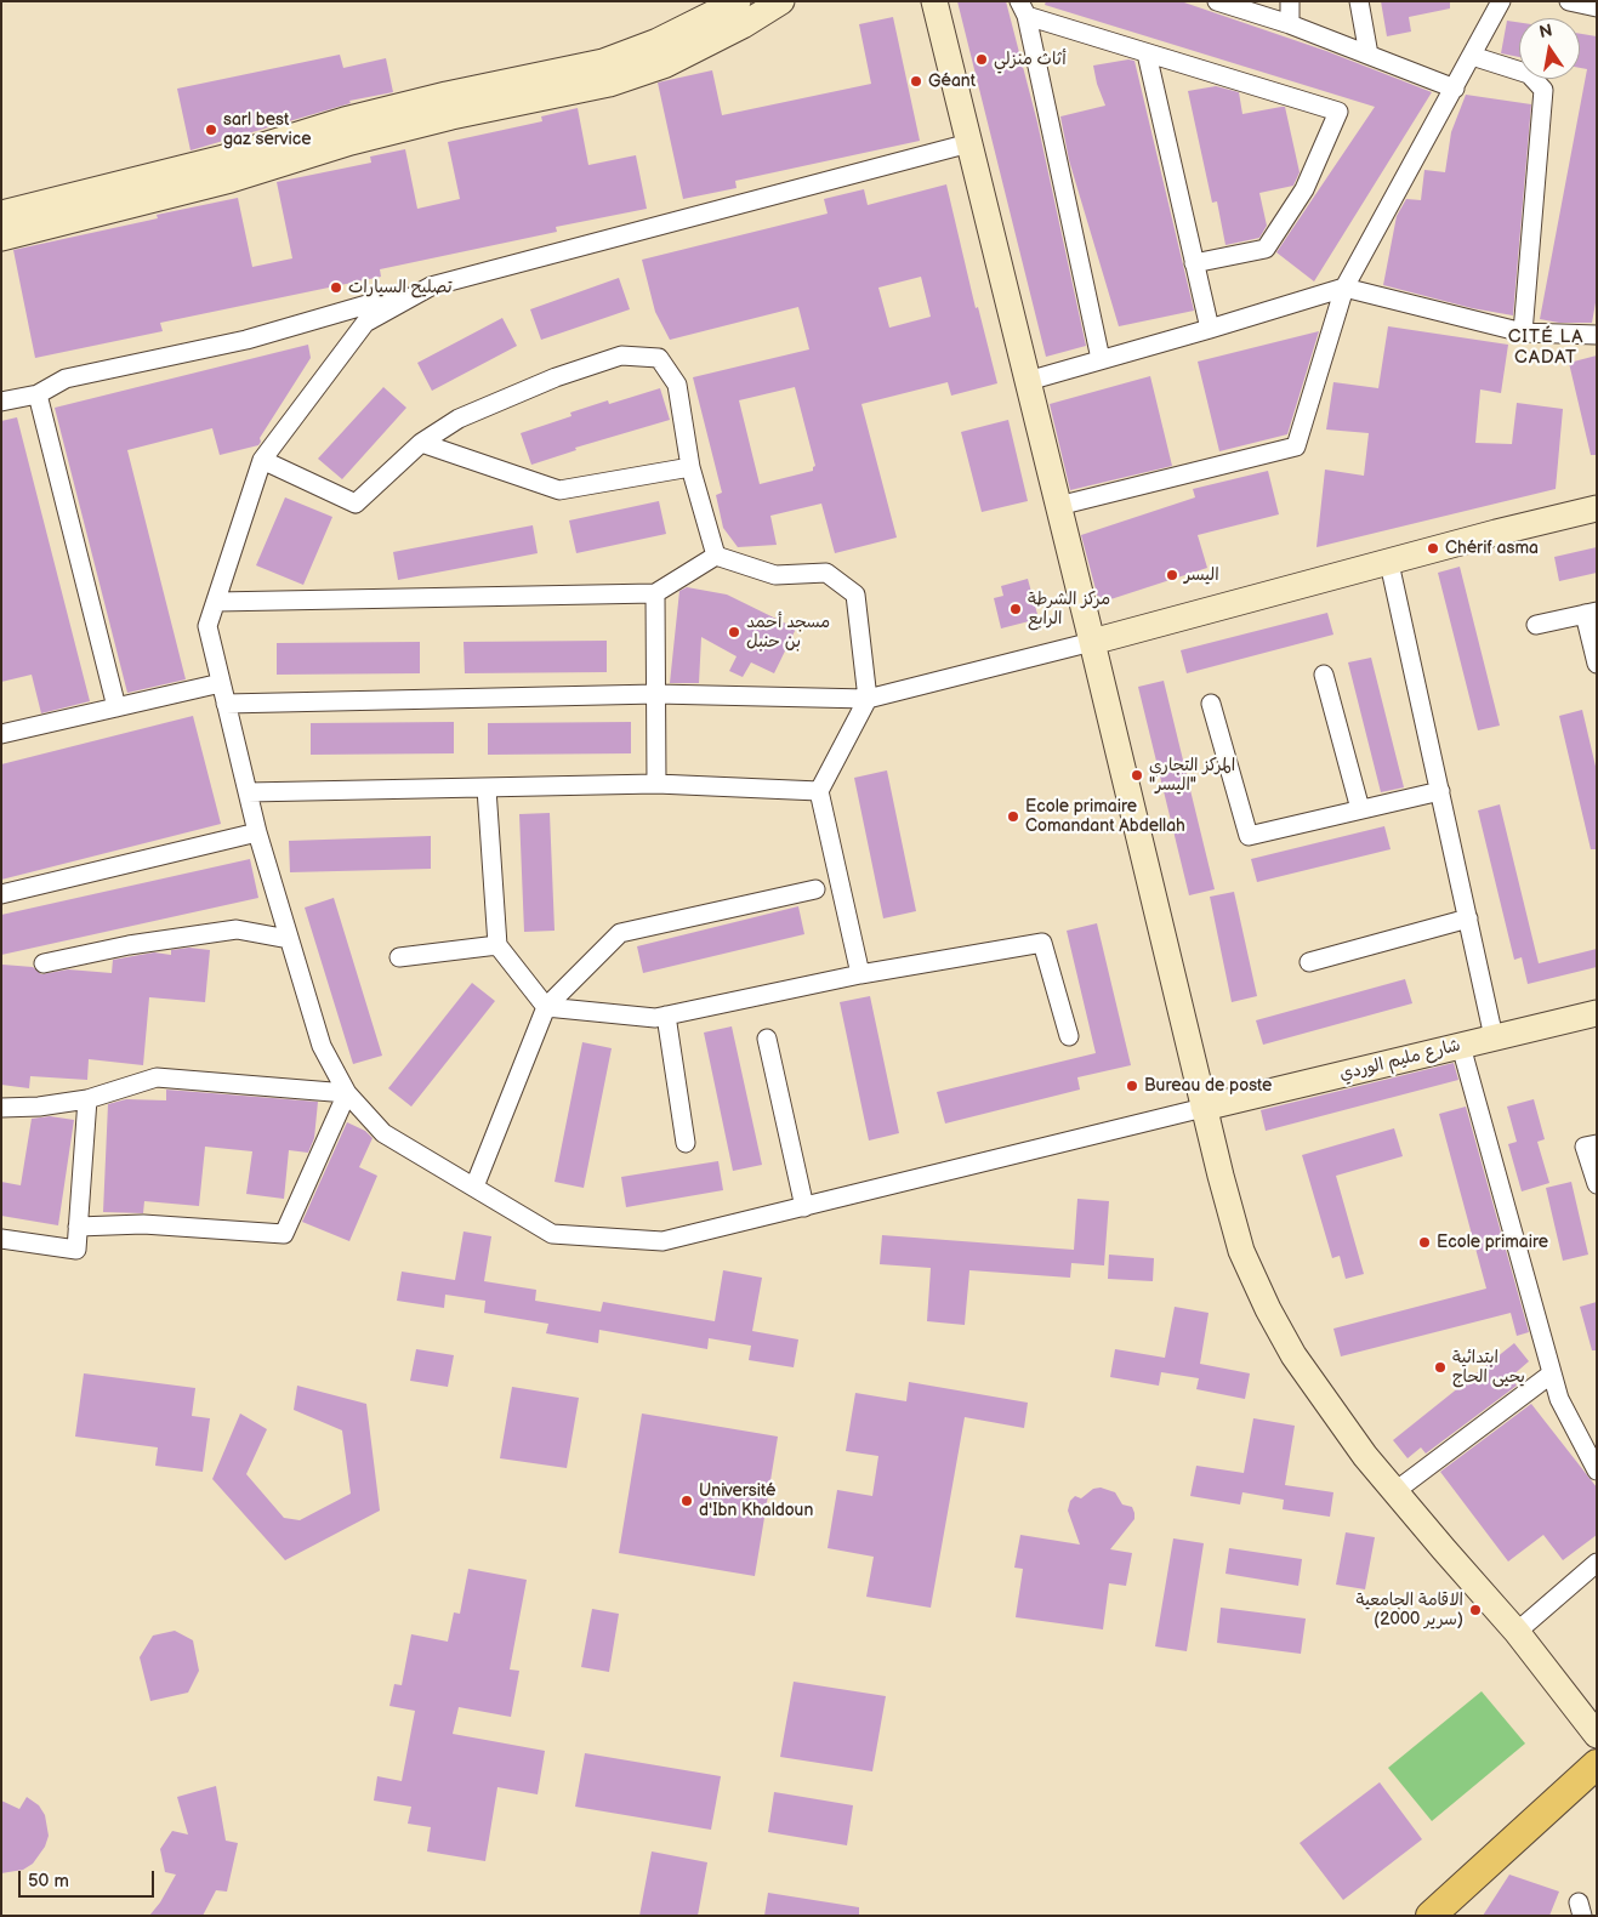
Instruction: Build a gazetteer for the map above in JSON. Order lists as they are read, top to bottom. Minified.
{"streets":{"street":["شارع مليم الوردي"]},"districts":["CITÉ LA CADAT"],"places":["أثاث منزلي","Géant","sarl best gaz service","تصليح السيارات","Chérif asma","اليسر","مركز الشرطة الرابع","مسجد أحمد بن حنبل","المركز التجاري \"اليسر\"","Ecole primaire Comandant Abdellah","Bureau de poste","Ecole primaire","ابتدائية يحيى الحاج","Université d'Ibn Khaldoun","الاقامة الجامعية (2000 سرير)"],"scale_bar":"50 m","north":"top"}
